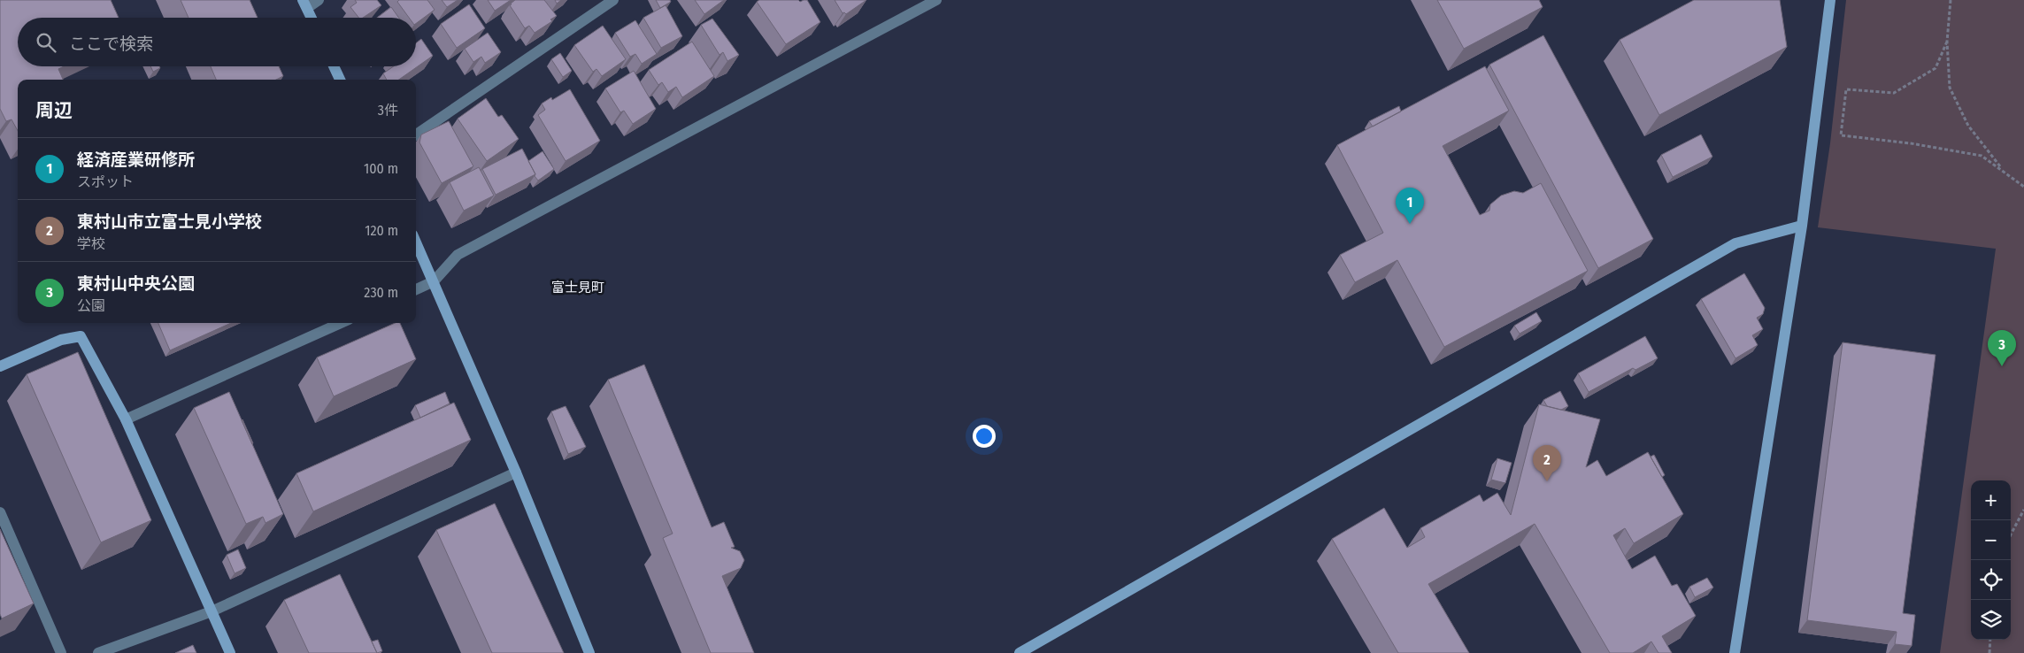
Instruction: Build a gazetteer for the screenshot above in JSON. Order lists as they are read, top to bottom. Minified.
{"districts":["富士見町"],"page":{"search":"ここで検索","heading":["周辺","3件"],"list":[{"mark":"1","name":"経済産業研修所","note":"スポット","value":"100 m"},{"mark":"2","name":"東村山市立富士見小学校","note":"学校","value":"120 m"},{"mark":"3","name":"東村山中央公園","note":"公園","value":"230 m"}],"pins":["1","3","2"],"map_buttons":["+","−"]}}
